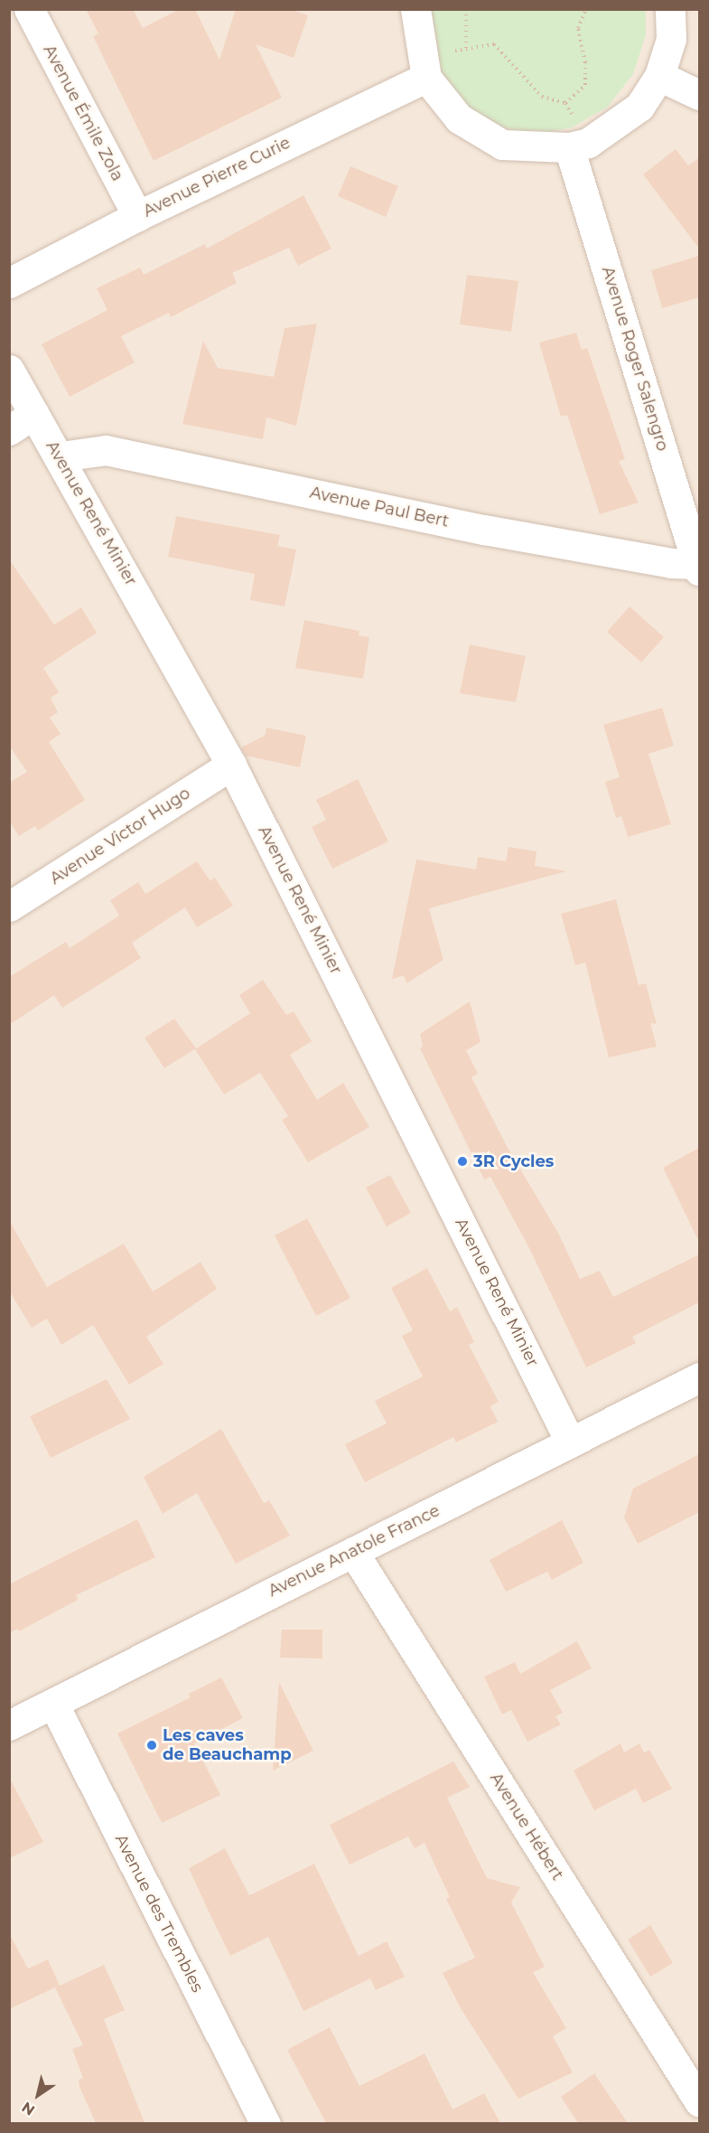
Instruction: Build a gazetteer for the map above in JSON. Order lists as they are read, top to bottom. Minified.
{"streets":{"street":["Avenue Émile Zola","Avenue Pierre Curie","Avenue Roger Salengro","Avenue Paul Bert","Avenue René Minier","Avenue Victor Hugo","Avenue Anatole France","Avenue Hébert","Avenue des Trembles"]},"crossings":[["Avenue Émile Zola","Avenue Pierre Curie"],["Avenue Roger Salengro","Avenue Paul Bert"],["Avenue Paul Bert","Avenue René Minier"],["Avenue René Minier","Avenue Victor Hugo"],["Avenue René Minier","Avenue Anatole France"],["Avenue Anatole France","Avenue Hébert"],["Avenue Anatole France","Avenue des Trembles"]],"places":["3R Cycles","Les caves de Beauchamp"],"north":"bottom left"}
